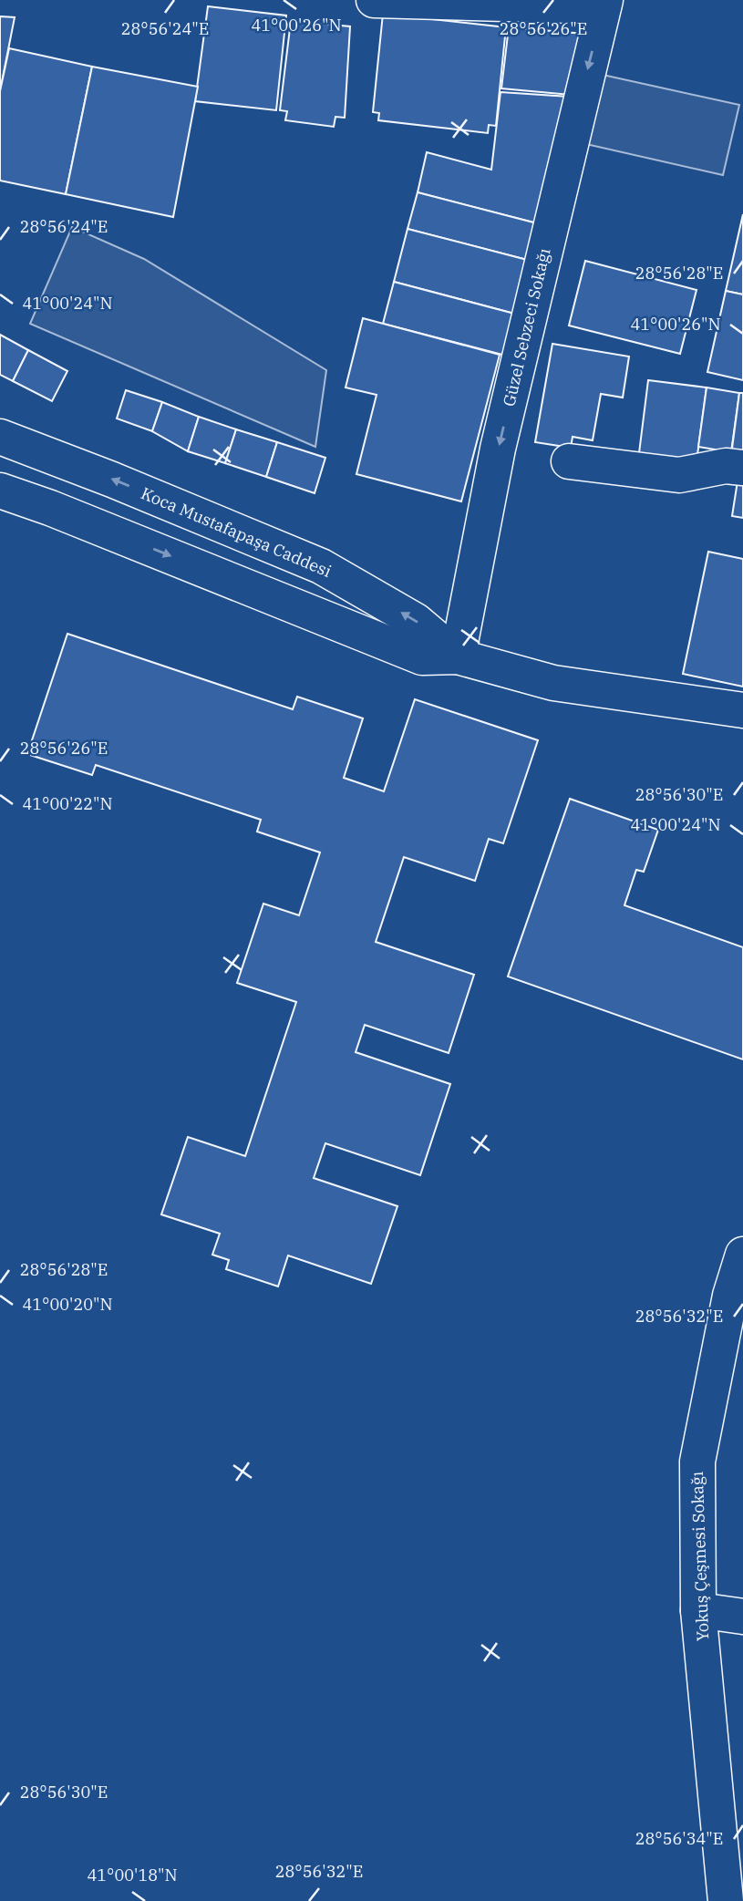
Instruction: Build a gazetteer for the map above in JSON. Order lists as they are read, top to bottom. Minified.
{"streets":{"street":["Güzel Sebzeci Sokağı","Koca Mustafapaşa Caddesi","Yokuş Çeşmesi Sokağı"]},"crossings":[["Güzel Sebzeci Sokağı","Koca Mustafapaşa Caddesi"]],"one_way":["Güzel Sebzeci Sokağı"],"coordinates":["41°00'26\"N","28°56'24\"E","28°56'26\"E","28°56'28\"E","41°00'24\"N","28°56'30\"E","41°00'22\"N","41°00'20\"N","28°56'32\"E","28°56'34\"E","41°00'18\"N"]}
